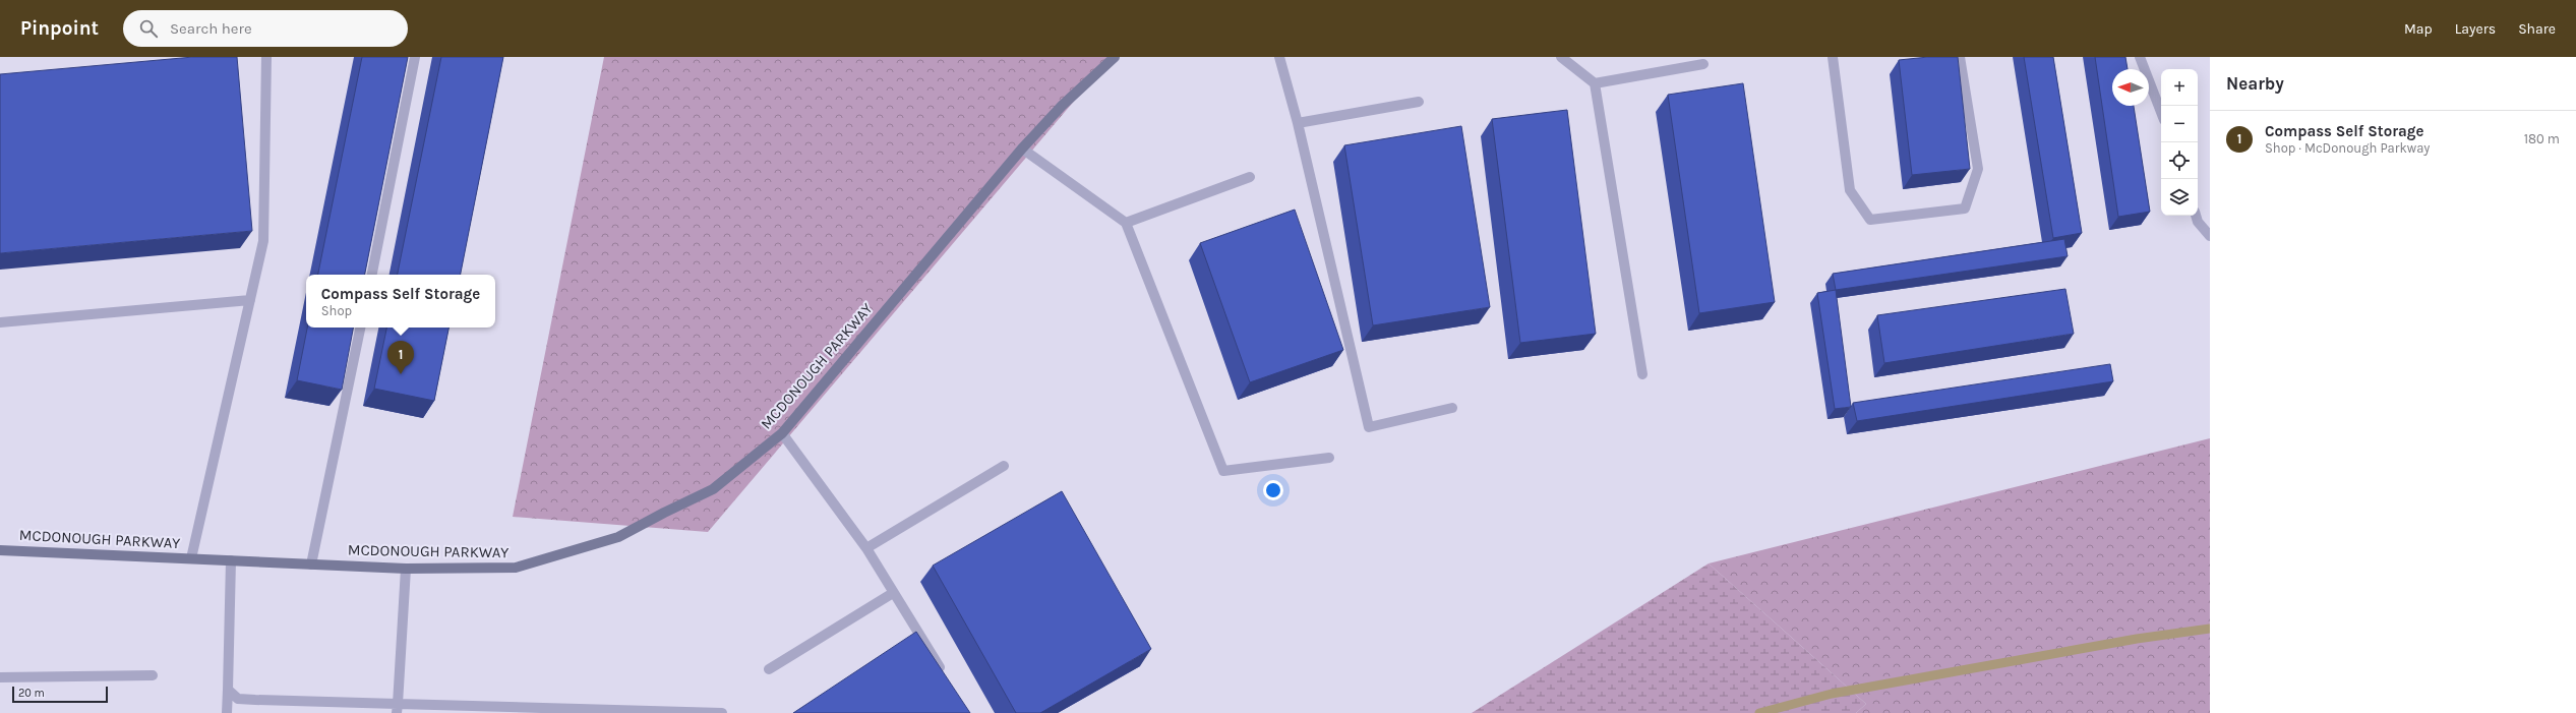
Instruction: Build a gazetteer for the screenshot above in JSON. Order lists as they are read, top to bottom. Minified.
{"streets":{"street":["MCDONOUGH PARKWAY"]},"scale_bar":"20 m","north":"left","page":{"header":"Pinpoint","search":"Search here","nav":["Map","Layers","Share"],"heading":"Nearby","map_buttons":["+","−"],"list":[{"mark":"1","name":"Compass Self Storage","note":"Shop · McDonough Parkway","value":"180 m"}],"popup":["Compass Self Storage","Shop"],"pins":"1","scale":"20 m"}}
